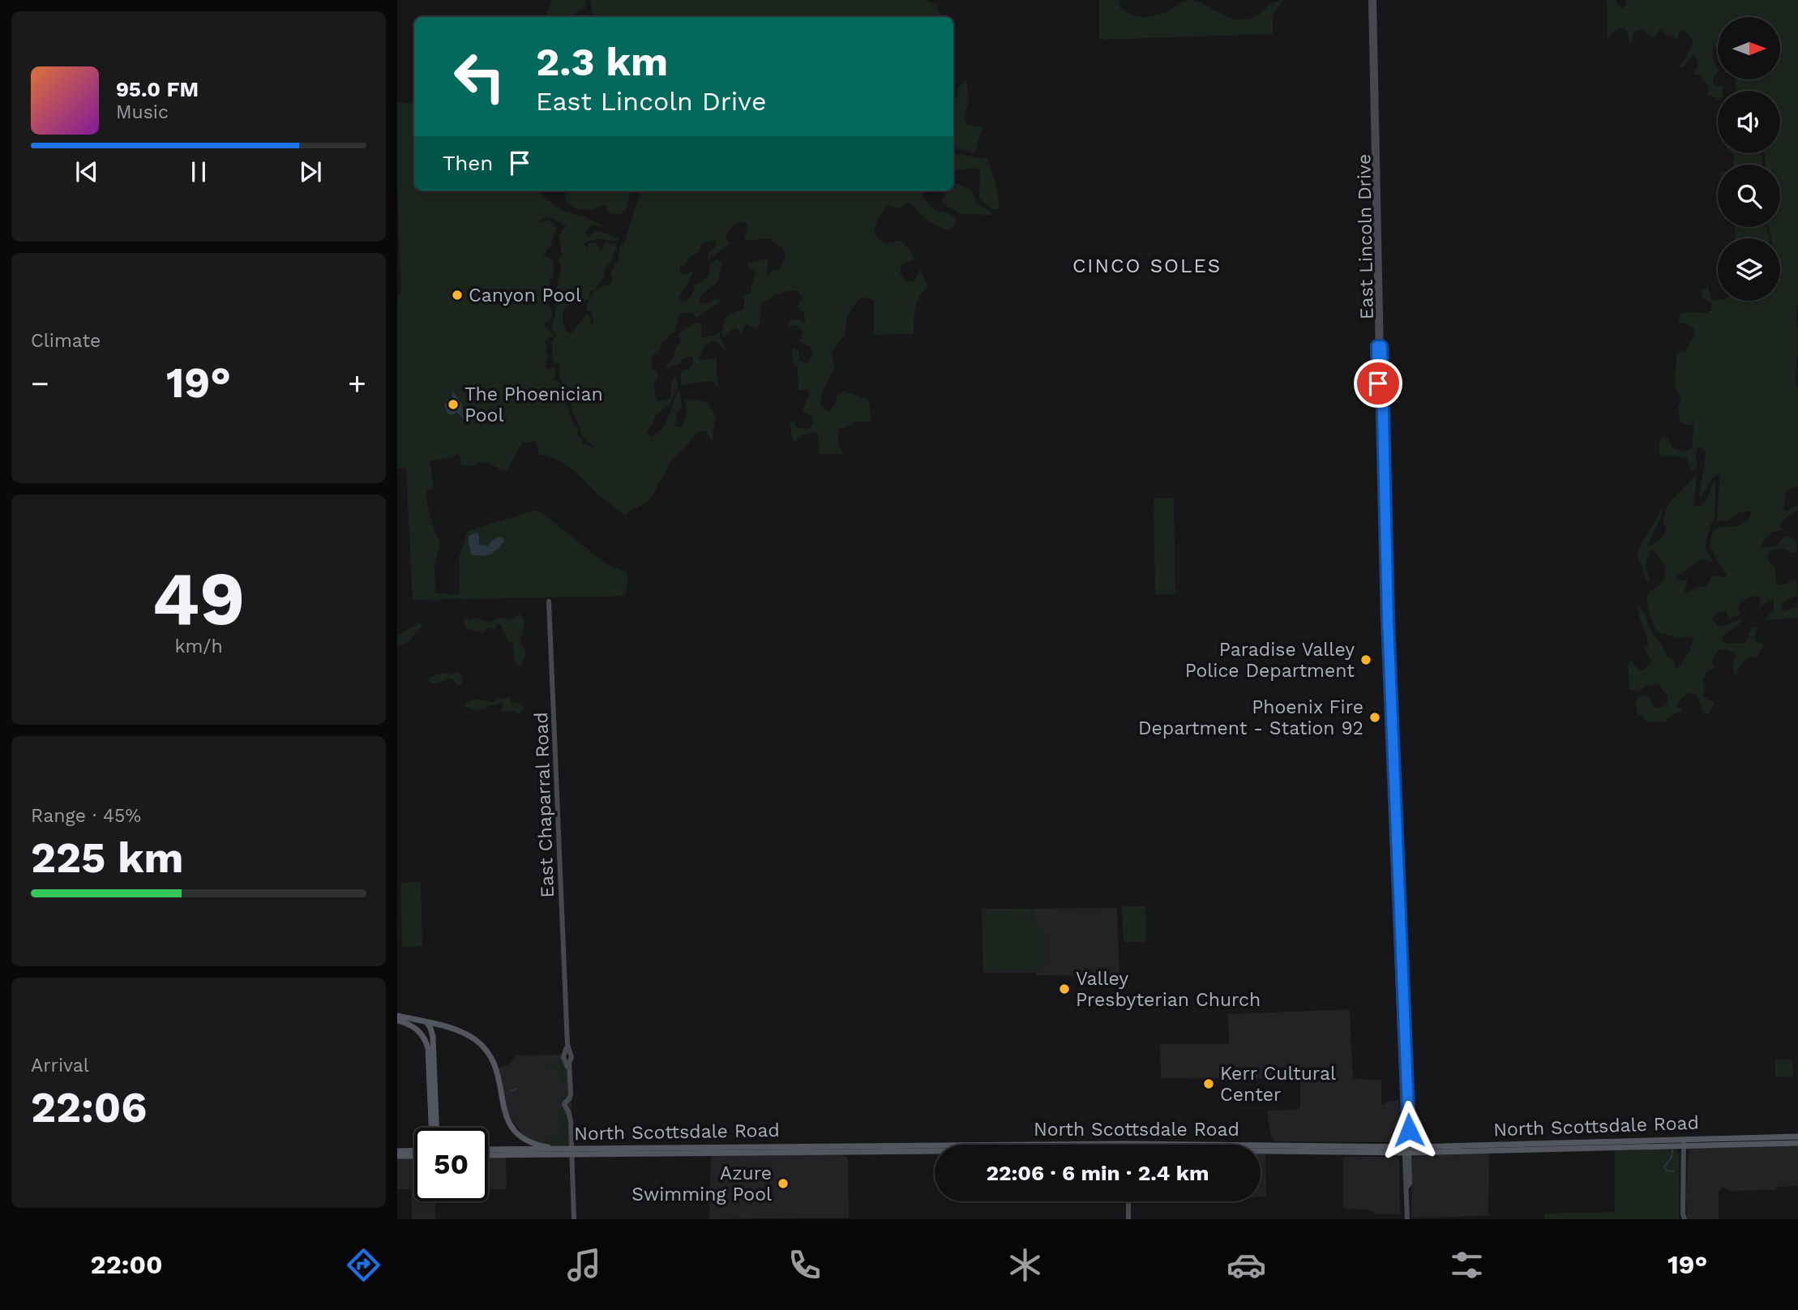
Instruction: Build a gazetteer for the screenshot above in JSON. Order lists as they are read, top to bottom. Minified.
{"streets":{"main road":["East Lincoln Drive","East Chaparral Road","North Scottsdale Road"]},"crossings":[["East Lincoln Drive","North Scottsdale Road"],["East Chaparral Road","North Scottsdale Road"]],"districts":["CINCO SOLES"],"places":["Canyon Pool","The Phoenician Pool","Paradise Valley Police Department","Phoenix Fire Department - Station 92","Valley Presbyterian Church","Kerr Cultural Center","Azure Swimming Pool"],"north":"right","page":{"turn":["2.3 km","East Lincoln Drive"],"song":["95.0 FM","Music"],"then":"Then","tile":["Climate",["49","km/h"],["Range · 45%","225 km"],["Arrival","22:06"]],"heat":["−","19°","+"],"limit":"50","trip":"22:06 · 6 min · 2.4 km","tabs":["22:00","19°"]}}
